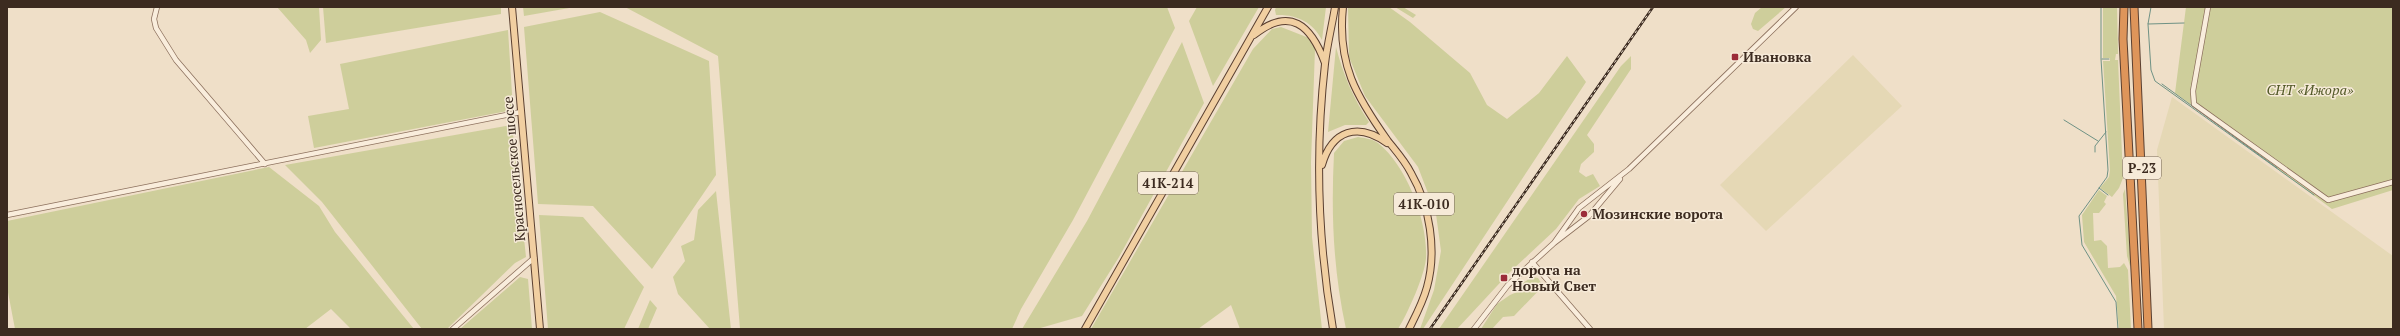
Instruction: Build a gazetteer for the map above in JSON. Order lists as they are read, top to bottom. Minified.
{"streets":{"highway":["Р-23"],"main road":["Красносельское шоссе","41К-214","41К-010"]},"parks":["СНТ «Ижора»"],"places":{"transit":["Ивановка","дорога на Новый Свет"],"other":["Мозинские ворота"]}}
